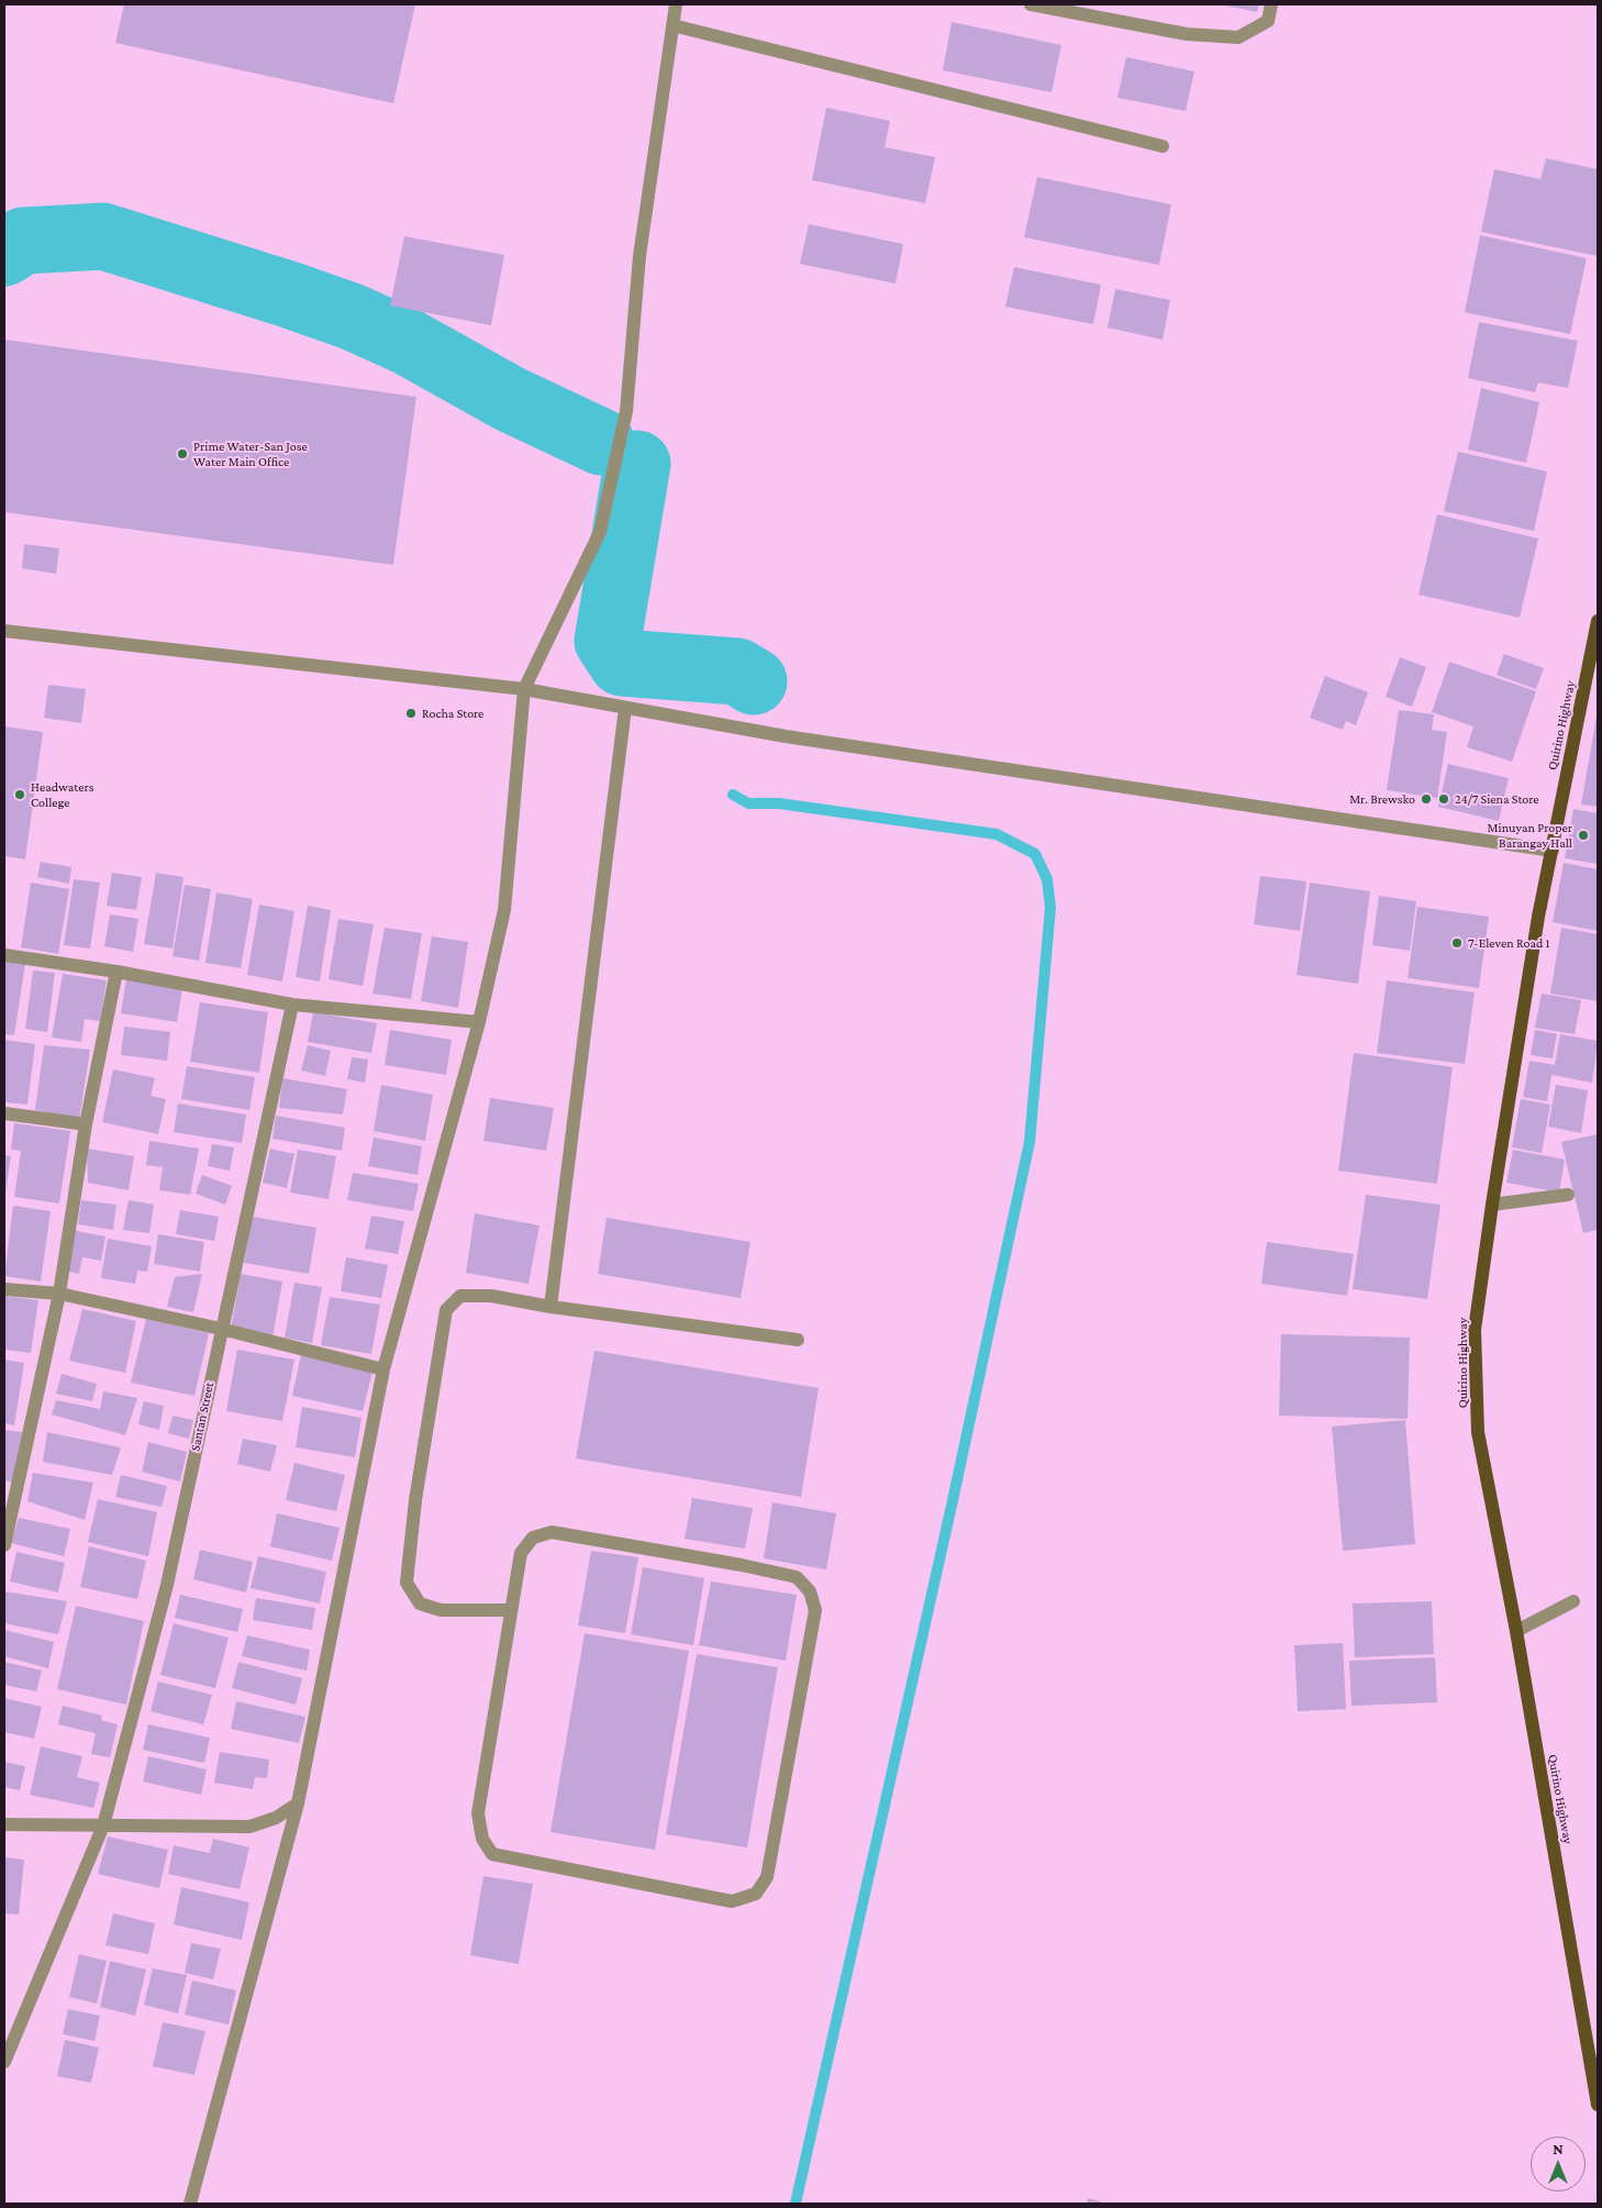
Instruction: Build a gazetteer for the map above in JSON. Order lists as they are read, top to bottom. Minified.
{"streets":{"main road":["Quirino Highway"],"street":["Santan Street"]},"places":["Prime Water-San Jose Water Main Office","Rocha Store","Headwaters College","Mr. Brewsko","24/7 Siena Store","Minuyan Proper Barangay Hall","7-Eleven Road 1"],"north":"top"}
